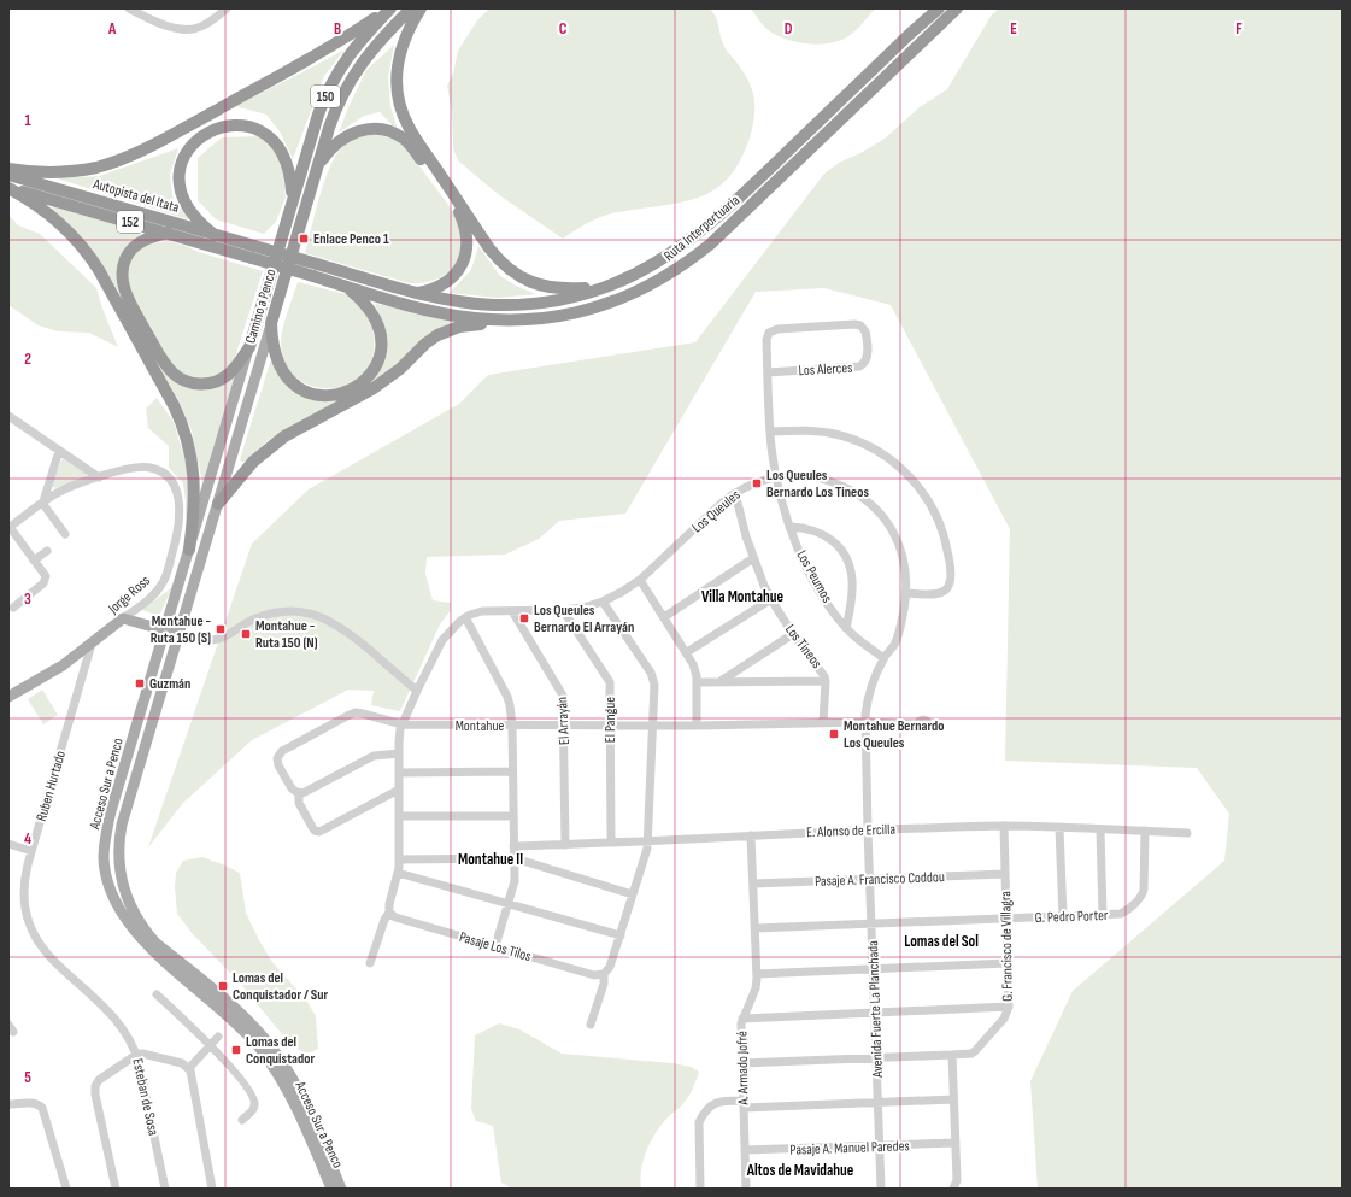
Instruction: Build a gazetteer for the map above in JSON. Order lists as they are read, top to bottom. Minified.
{"streets":{"highway":["150","Autopista del Itata","152","Ruta Interportuaria","Camino a Penco"],"main road":["Jorge Ross","Acceso Sur a Penco"],"street":["Los Alerces","Los Queules","Los Peumos","Los Tineos","El Pangue","El Arrayán","Montahue","Ruben Hurtado","E. Alonso de Ercilla","Pasaje A. Francisco Coddou","G. Pedro Porter","Pasaje Los Tilos","G. Francisco de Villagra","Avenida Fuerte La Planchada","A. Armado Jofré","Esteban de Sosa","Pasaje A. Manuel Paredes"]},"crossings":[["Camino a Penco","Acceso Sur a Penco"],["Los Alerces","Los Peumos"],["Los Queules","Los Peumos"],["Los Queules","Los Tineos"],["Los Queules","El Pangue"],["Los Queules","El Arrayán"],["Los Queules","Montahue"],["Los Queules","E. Alonso de Ercilla"],["Los Queules","Avenida Fuerte La Planchada"],["Jorge Ross","Ruben Hurtado"],["Los Tineos","Montahue"],["El Pangue","Montahue"],["El Pangue","E. Alonso de Ercilla"],["El Arrayán","Montahue"],["El Arrayán","E. Alonso de Ercilla"],["Ruben Hurtado","Esteban de Sosa"],["E. Alonso de Ercilla","G. Pedro Porter"],["E. Alonso de Ercilla","G. Francisco de Villagra"],["E. Alonso de Ercilla","Avenida Fuerte La Planchada"],["E. Alonso de Ercilla","A. Armado Jofré"],["Pasaje A. Francisco Coddou","G. Francisco de Villagra"],["Pasaje A. Francisco Coddou","Avenida Fuerte La Planchada"],["Pasaje A. Francisco Coddou","A. Armado Jofré"],["G. Pedro Porter","G. Francisco de Villagra"],["G. Pedro Porter","Avenida Fuerte La Planchada"],["G. Pedro Porter","A. Armado Jofré"],["G. Francisco de Villagra","Avenida Fuerte La Planchada"],["G. Francisco de Villagra","A. Armado Jofré"],["Avenida Fuerte La Planchada","Pasaje A. Manuel Paredes"],["A. Armado Jofré","Pasaje A. Manuel Paredes"]],"districts":["Villa Montahue","Montahue II","Lomas del Sol","Altos de Mavidahue"],"places":{"transit":["Enlace Penco 1","Los Queules Bernardo Los Tineos","Los Queules Bernardo El Arrayán","Montahue - Ruta 150 (S)","Montahue - Ruta 150 (N)","Guzmán","Montahue Bernardo Los Queules","Lomas del Conquistador / Sur","Lomas del Conquistador"]},"grid":{"columns":["A","B","C","D","E","F"],"rows":["1","2","3","4","5"]}}
